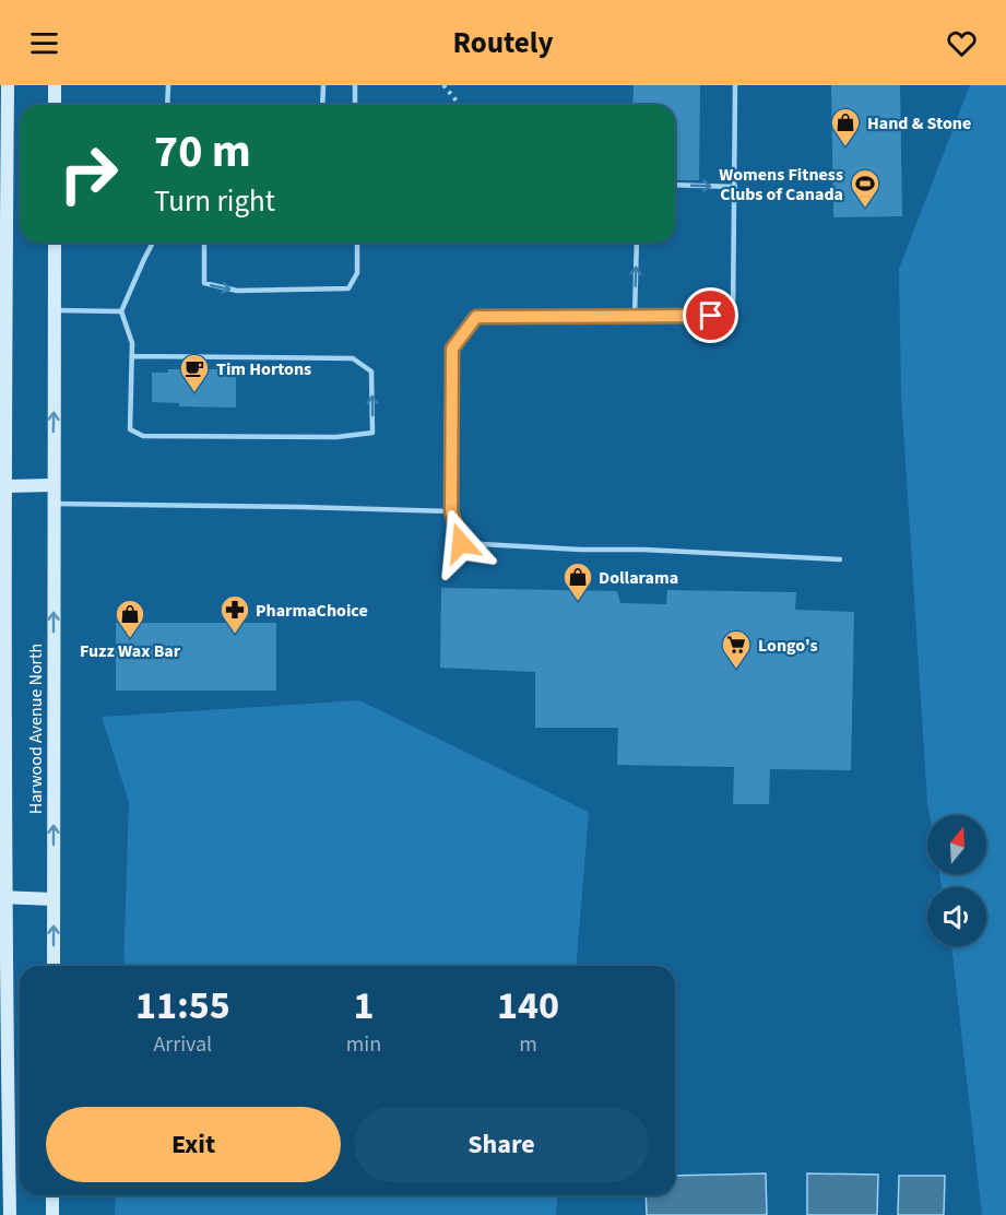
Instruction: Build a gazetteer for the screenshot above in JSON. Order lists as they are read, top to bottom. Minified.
{"streets":{"main road":["Harwood Avenue North"]},"places":{"shop":["Hand & Stone","Dollarama","Fuzz Wax Bar"],"sports":["Womens Fitness Clubs of Canada"],"cafe":["Tim Hortons"],"pharmacy":["PharmaChoice"],"supermarket":["Longo's"]},"north":"top","page":{"header":"Routely","turn":["70 m","Turn right"],"eta":["11:55","Arrival","1","min","140","m"],"buttons":["Exit","Share"]}}
